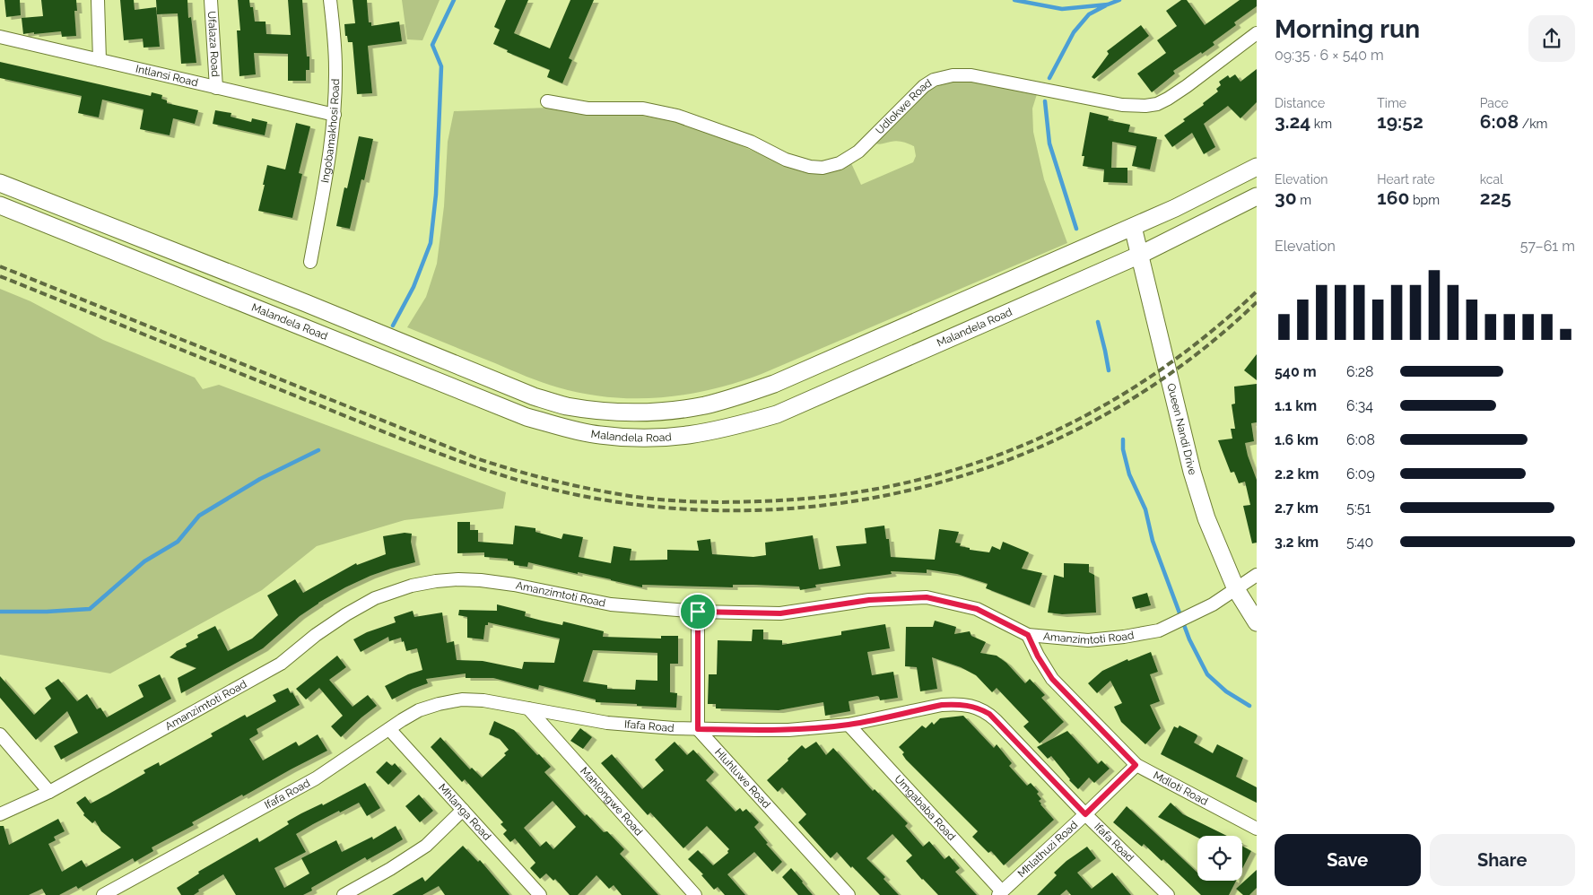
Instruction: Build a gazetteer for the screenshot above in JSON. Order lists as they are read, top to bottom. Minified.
{"streets":{"main road":["Malandela Road","Queen Nandi Drive"],"street":["Ufalaza Road","Intlansi Road","Udlokwe Road","Ingobamakhosi Road","Amanzimtoti Road","Ifafa Road","Hluhluwe Road","Mdloti Road","Mahlongwe Road","Umgababa Road","Mhlanga Road","Mhlathuzi Road"]},"crossings":[["Ufalaza Road","Intlansi Road"],["Intlansi Road","Ingobamakhosi Road"],["Malandela Road","Queen Nandi Drive"],["Queen Nandi Drive","Amanzimtoti Road"],["Amanzimtoti Road","Mdloti Road"],["Ifafa Road","Hluhluwe Road"],["Ifafa Road","Mahlongwe Road"],["Ifafa Road","Umgababa Road"],["Ifafa Road","Mhlanga Road"],["Ifafa Road","Mhlathuzi Road"],["Mdloti Road","Mhlathuzi Road"],["Umgababa Road","Mhlathuzi Road"]],"page":{"heading":["Morning run","09:35 · 6 × 540 m"],"stats":[["Distance","3.24 km"],["Time","19:52"],["Pace","6:08 /km"],["Elevation","30 m"],["Heart rate","160 bpm"],["kcal","225"]],"chart":["Elevation","57–61 m"],"list":[{"name":"540 m","note":"6:28"},{"name":"1.1 km","note":"6:34"},{"name":"1.6 km","note":"6:08"},{"name":"2.2 km","note":"6:09"},{"name":"2.7 km","note":"5:51"},{"name":"3.2 km","note":"5:40"}],"buttons":["Save","Share"]}}
